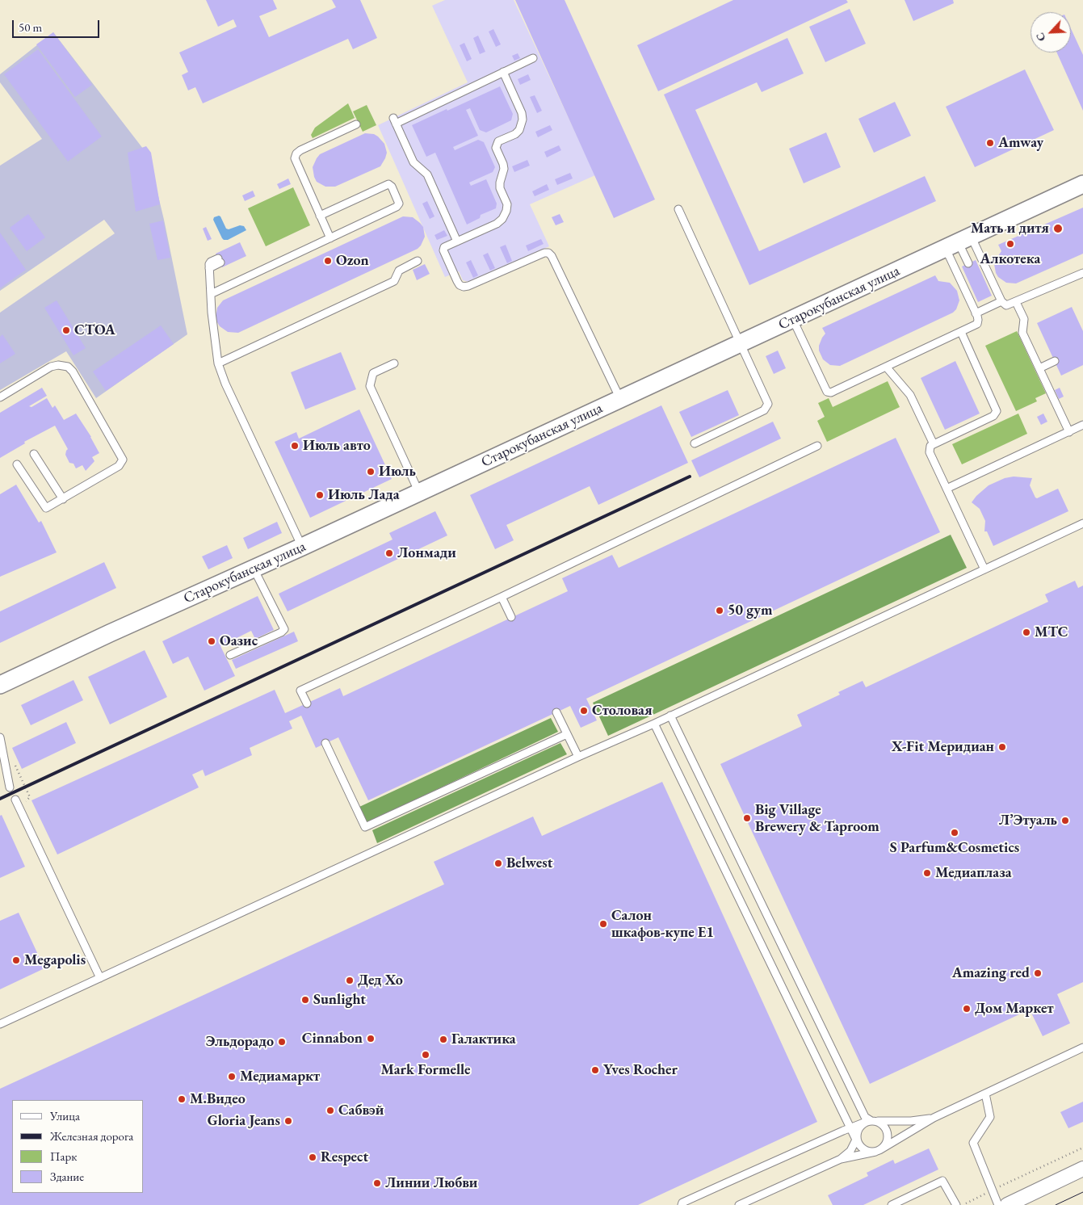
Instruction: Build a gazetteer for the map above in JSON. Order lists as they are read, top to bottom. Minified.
{"streets":{"street":["Старокубанская улица"]},"places":["Amway","Мать и дитя","Алкотека","Ozon","СТОА","Июль авто","Июль","Июль Лада","Лонмади","50 gym","МТС","Оазис","Столовая","X-Fit Меридиан","Big Village Brewery & Taproom","Л’Этуаль","S Parfum&Cosmetics","Belwest","Медиаплаза","Салон шкафов-купе Е1","Megapolis","Amazing red","Дед Хо","Sunlight","Дом Маркет","Cinnabon","Галактика","Эльдорадо","Mark Formelle","Yves Rocher","Медиамаркт","М.Видео","Сабвэй","Gloria Jeans","Respect","Линии Любви"],"legend":["Улица","Железная дорога","Парк","Здание"],"scale_bar":"50 m","north":"bottom left"}
